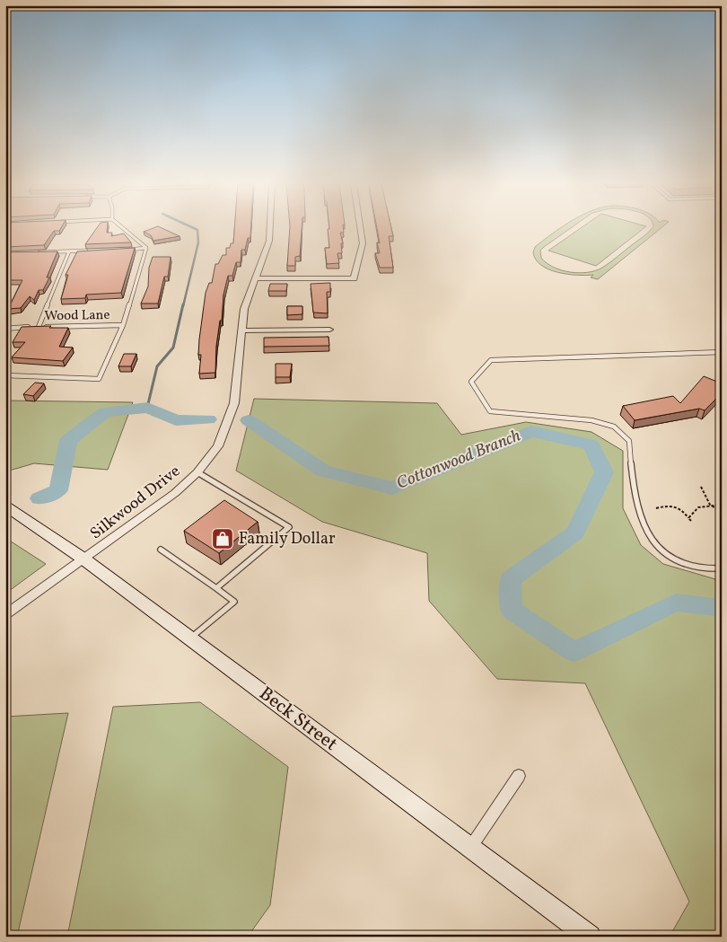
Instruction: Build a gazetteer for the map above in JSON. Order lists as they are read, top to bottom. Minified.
{"streets":{"street":["Silkwood Drive","Beck Street"],"lane":["Wood Lane"]},"crossings":[["Silkwood Drive","Beck Street"]],"water":["Cottonwood Branch"],"places":{"shop":["Family Dollar"]}}
